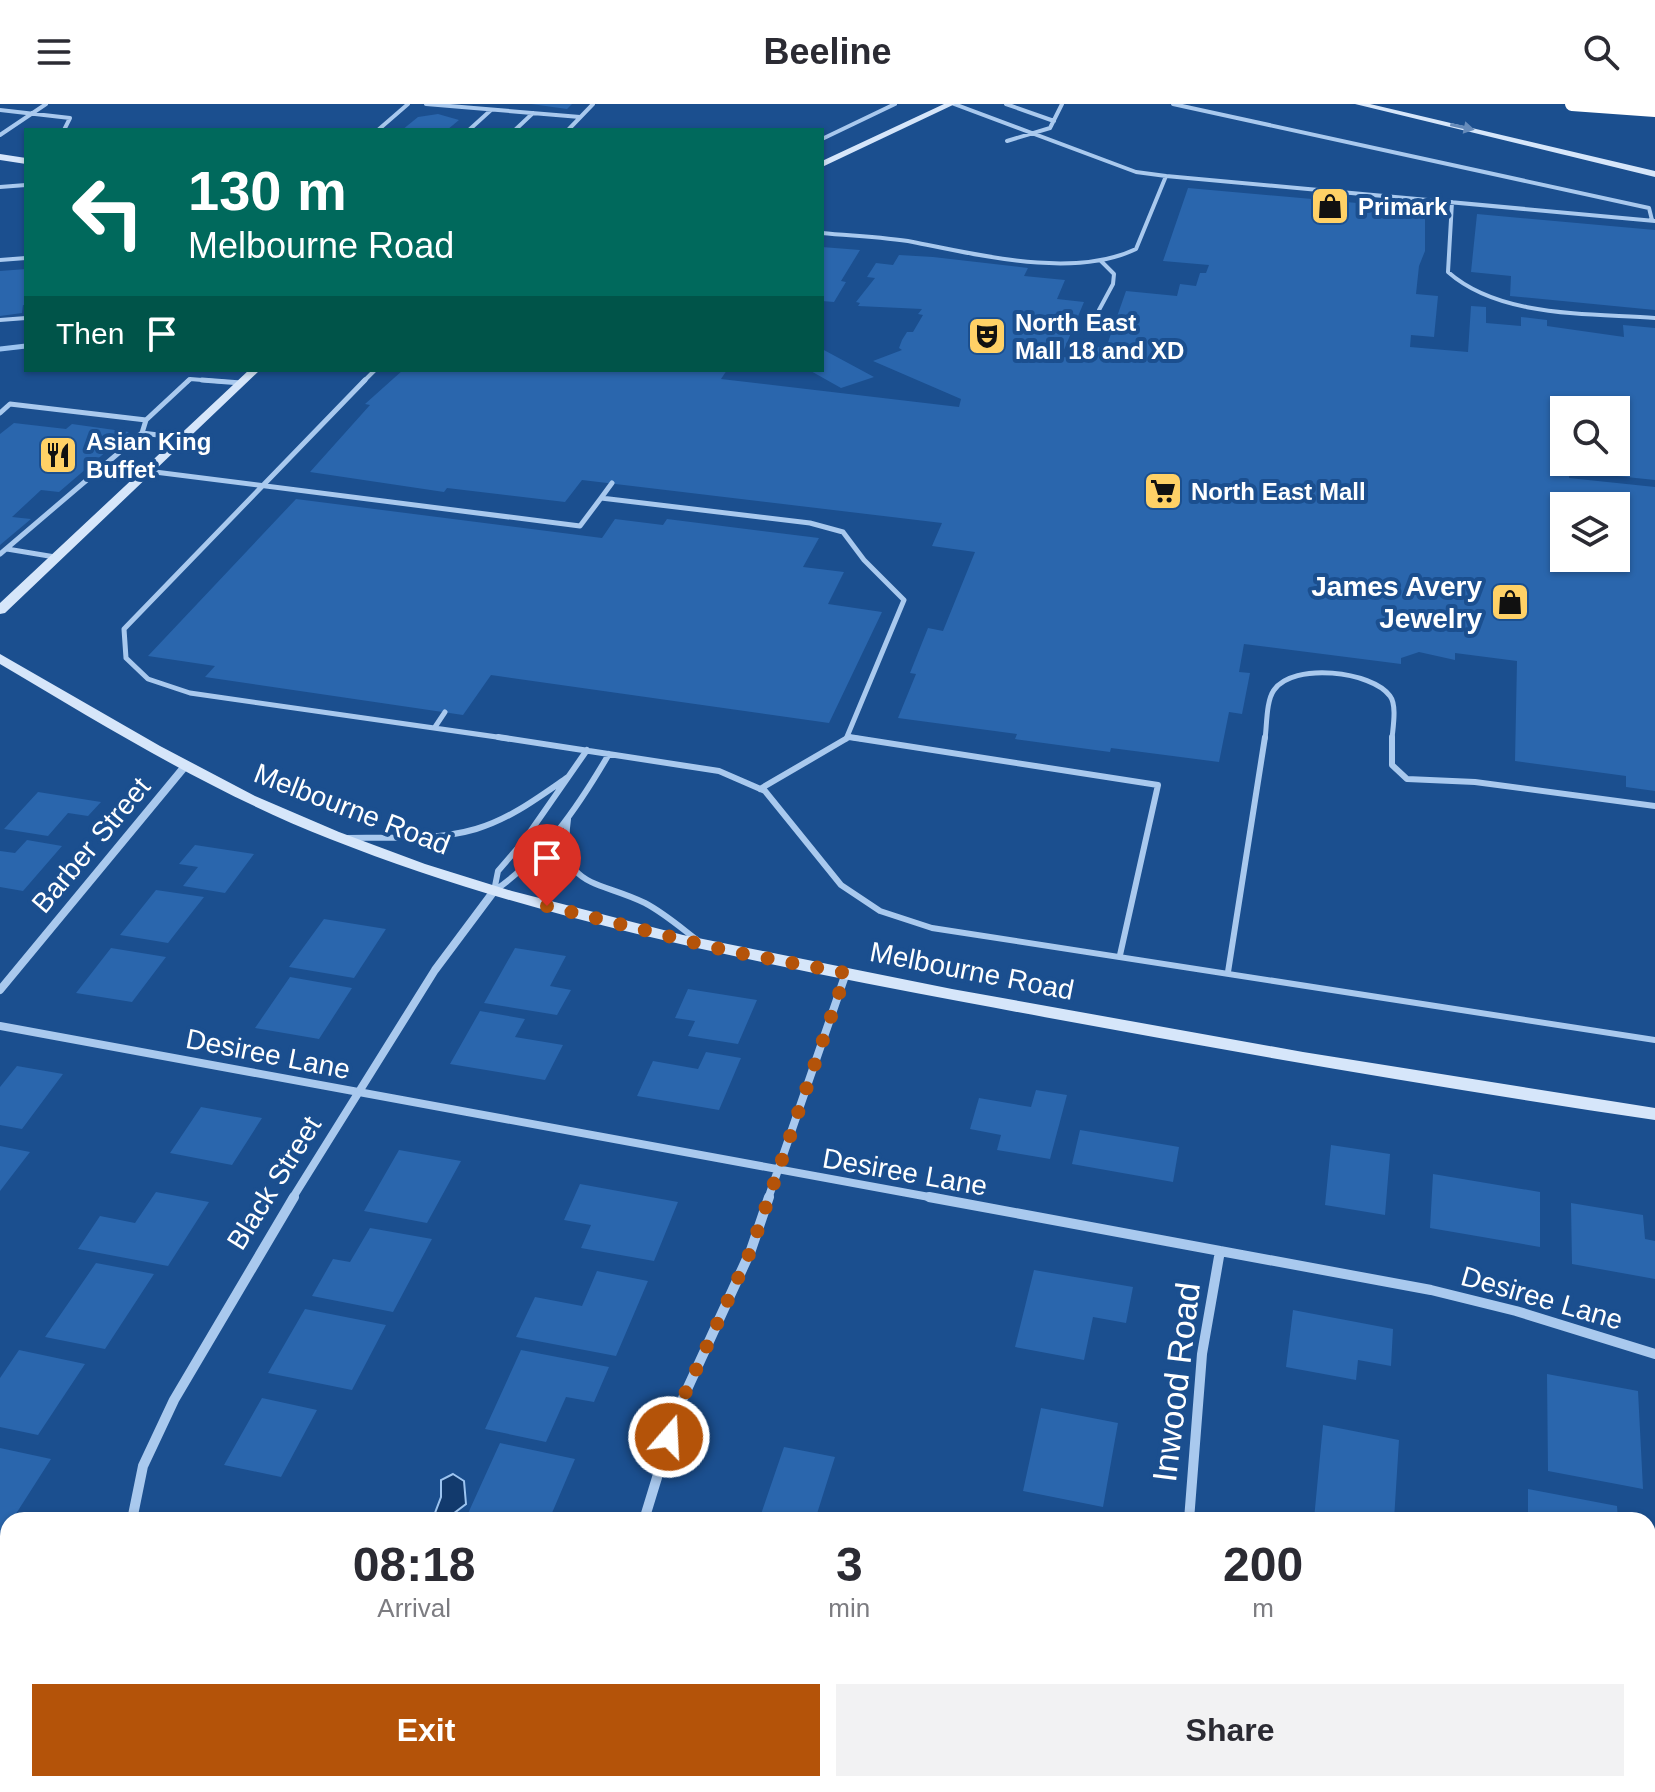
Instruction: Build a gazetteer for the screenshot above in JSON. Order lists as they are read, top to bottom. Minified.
{"streets":{"main road":["Melbourne Road"],"street":["Barber Street","Desiree Lane","Black Street","Inwood Road"]},"crossings":[["Melbourne Road","Barber Street"],["Melbourne Road","Black Street"],["Desiree Lane","Black Street"],["Desiree Lane","Inwood Road"]],"places":{"shop":["Primark","James Avery Jewelry"],"theatre":["North East Mall 18 and XD"],"restaurant":["Asian King Buffet"],"supermarket":["North East Mall"]},"page":{"header":"Beeline","turn":["130 m","Melbourne Road"],"then":"Then","eta":["08:18","Arrival","3","min","200","m"],"buttons":["Exit","Share"]}}
